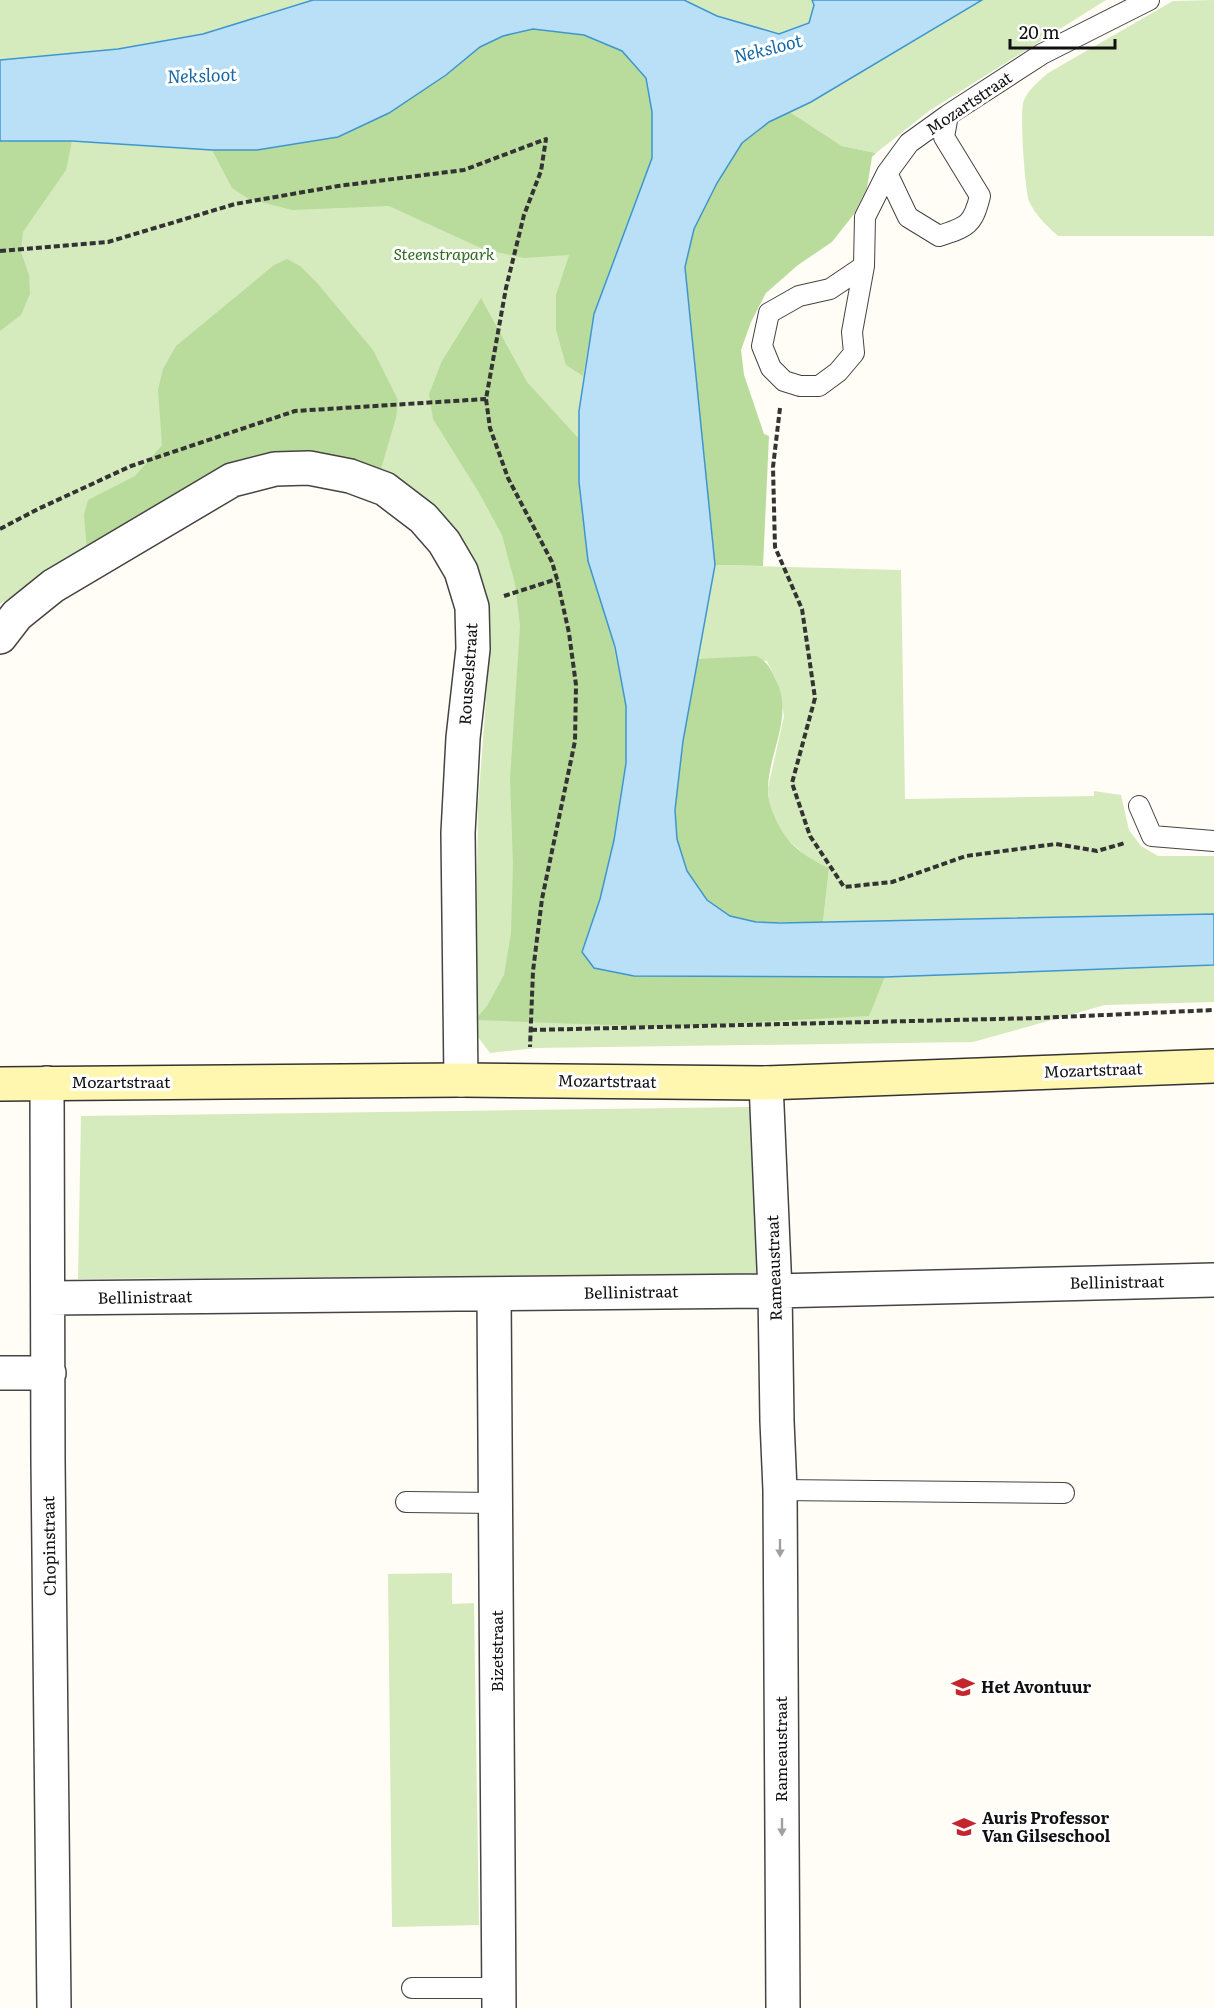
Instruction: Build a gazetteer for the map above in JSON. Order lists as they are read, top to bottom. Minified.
{"streets":{"main road":["Mozartstraat"],"street":["Rousselstraat","Rameaustraat","Bellinistraat","Chopinstraat","Bizetstraat"]},"crossings":[["Mozartstraat","Rousselstraat"],["Mozartstraat","Rameaustraat"],["Mozartstraat","Chopinstraat"],["Rameaustraat","Bellinistraat"],["Bellinistraat","Chopinstraat"],["Bellinistraat","Bizetstraat"]],"one_way":["Rameaustraat"],"water":["Neksloot"],"parks":["Steenstrapark"],"places":{"school or university":["Het Avontuur","Auris Professor Van Gilseschool"]},"scale_bar":"20 m"}
